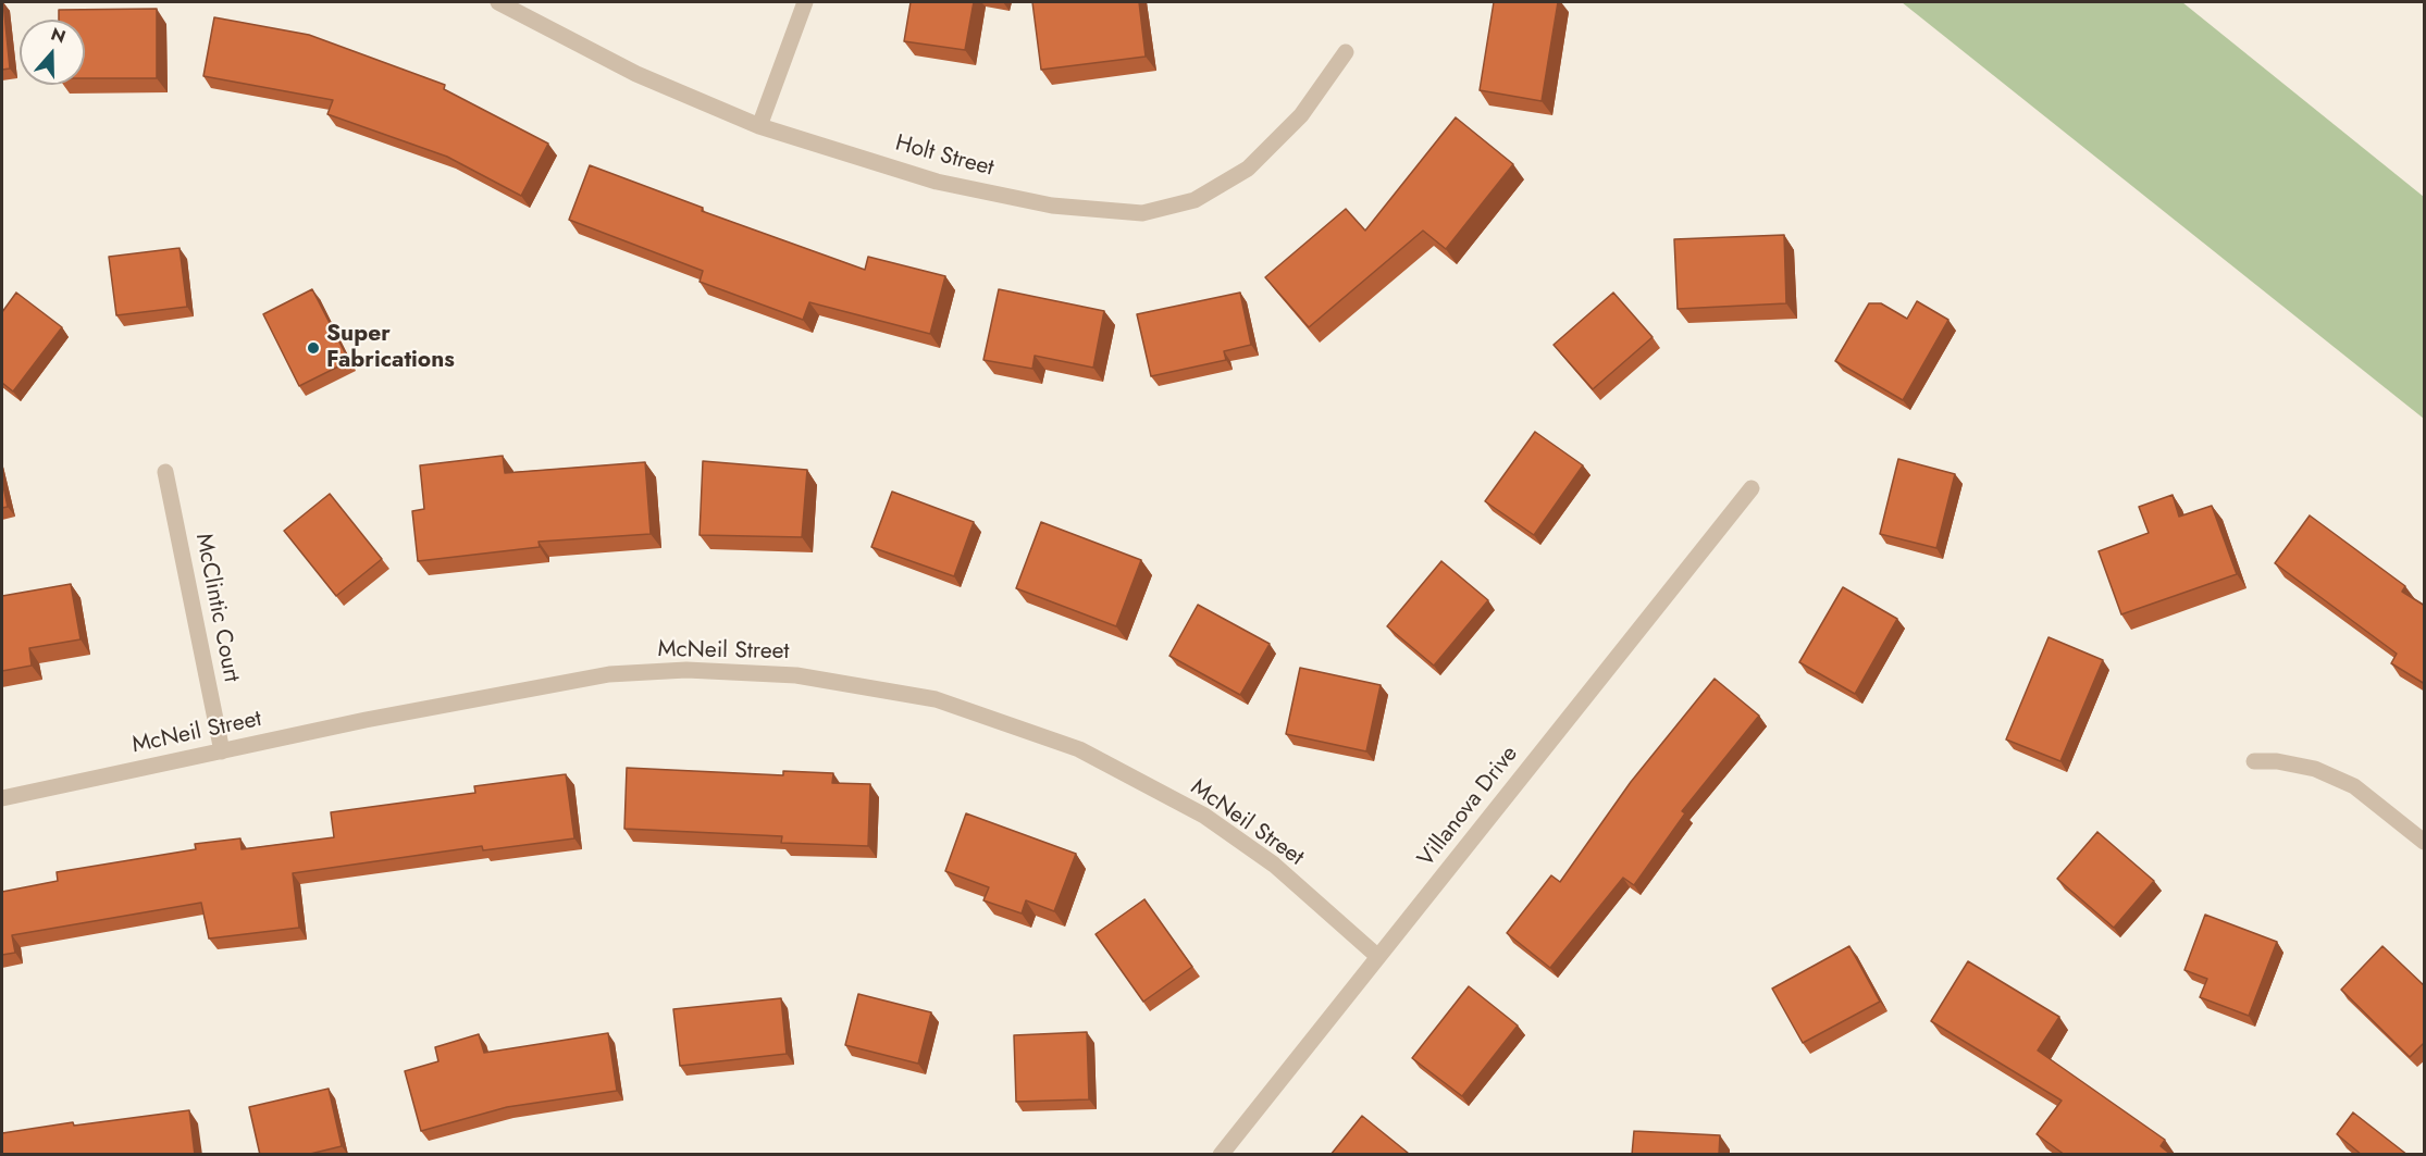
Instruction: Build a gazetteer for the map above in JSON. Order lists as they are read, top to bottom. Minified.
{"streets":{"street":["Holt Street","McClintic Court","McNeil Street","Villanova Drive"]},"crossings":[["McClintic Court","McNeil Street"],["McNeil Street","Villanova Drive"]],"places":["Super Fabrications"],"north":"top"}
